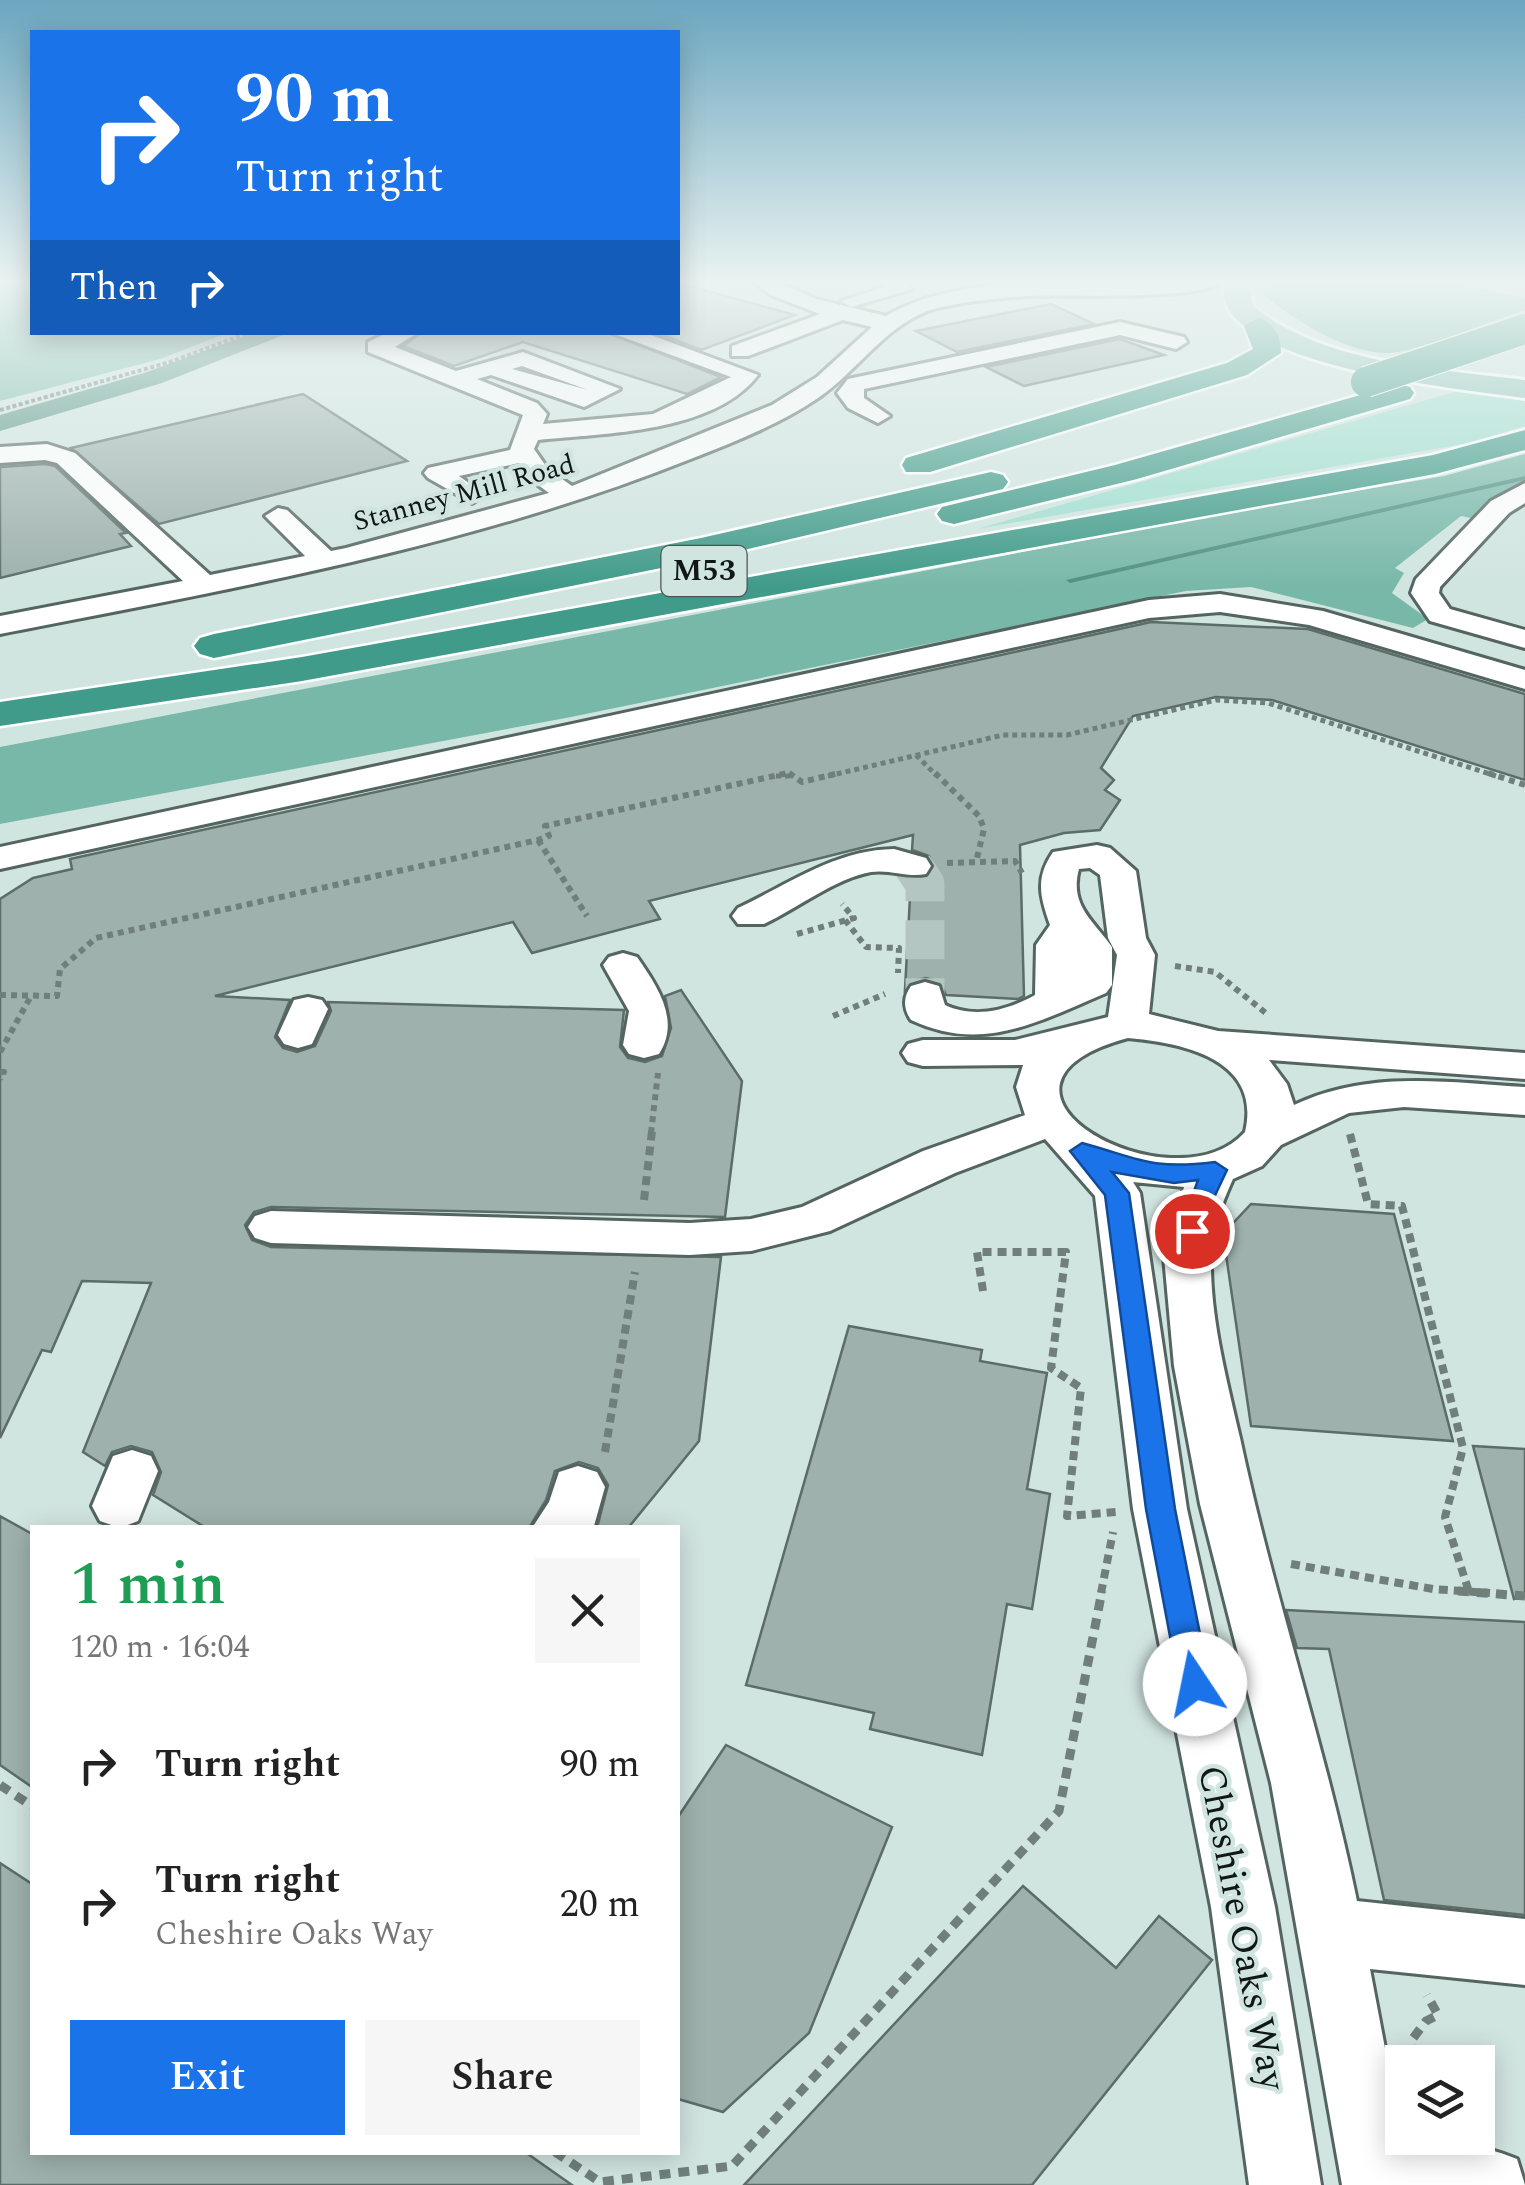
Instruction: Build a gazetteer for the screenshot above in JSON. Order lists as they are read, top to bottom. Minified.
{"streets":{"highway":["M53"],"street":["Stanney Mill Road","Cheshire Oaks Way"]},"page":{"turn":["90 m","Turn right"],"then":"Then","heading":["1 min","120 m · 16:04"],"list":[{"name":"Turn right","value":"90 m"},{"name":"Turn right","note":"Cheshire Oaks Way","value":"20 m"}],"buttons":["Exit","Share"]}}
